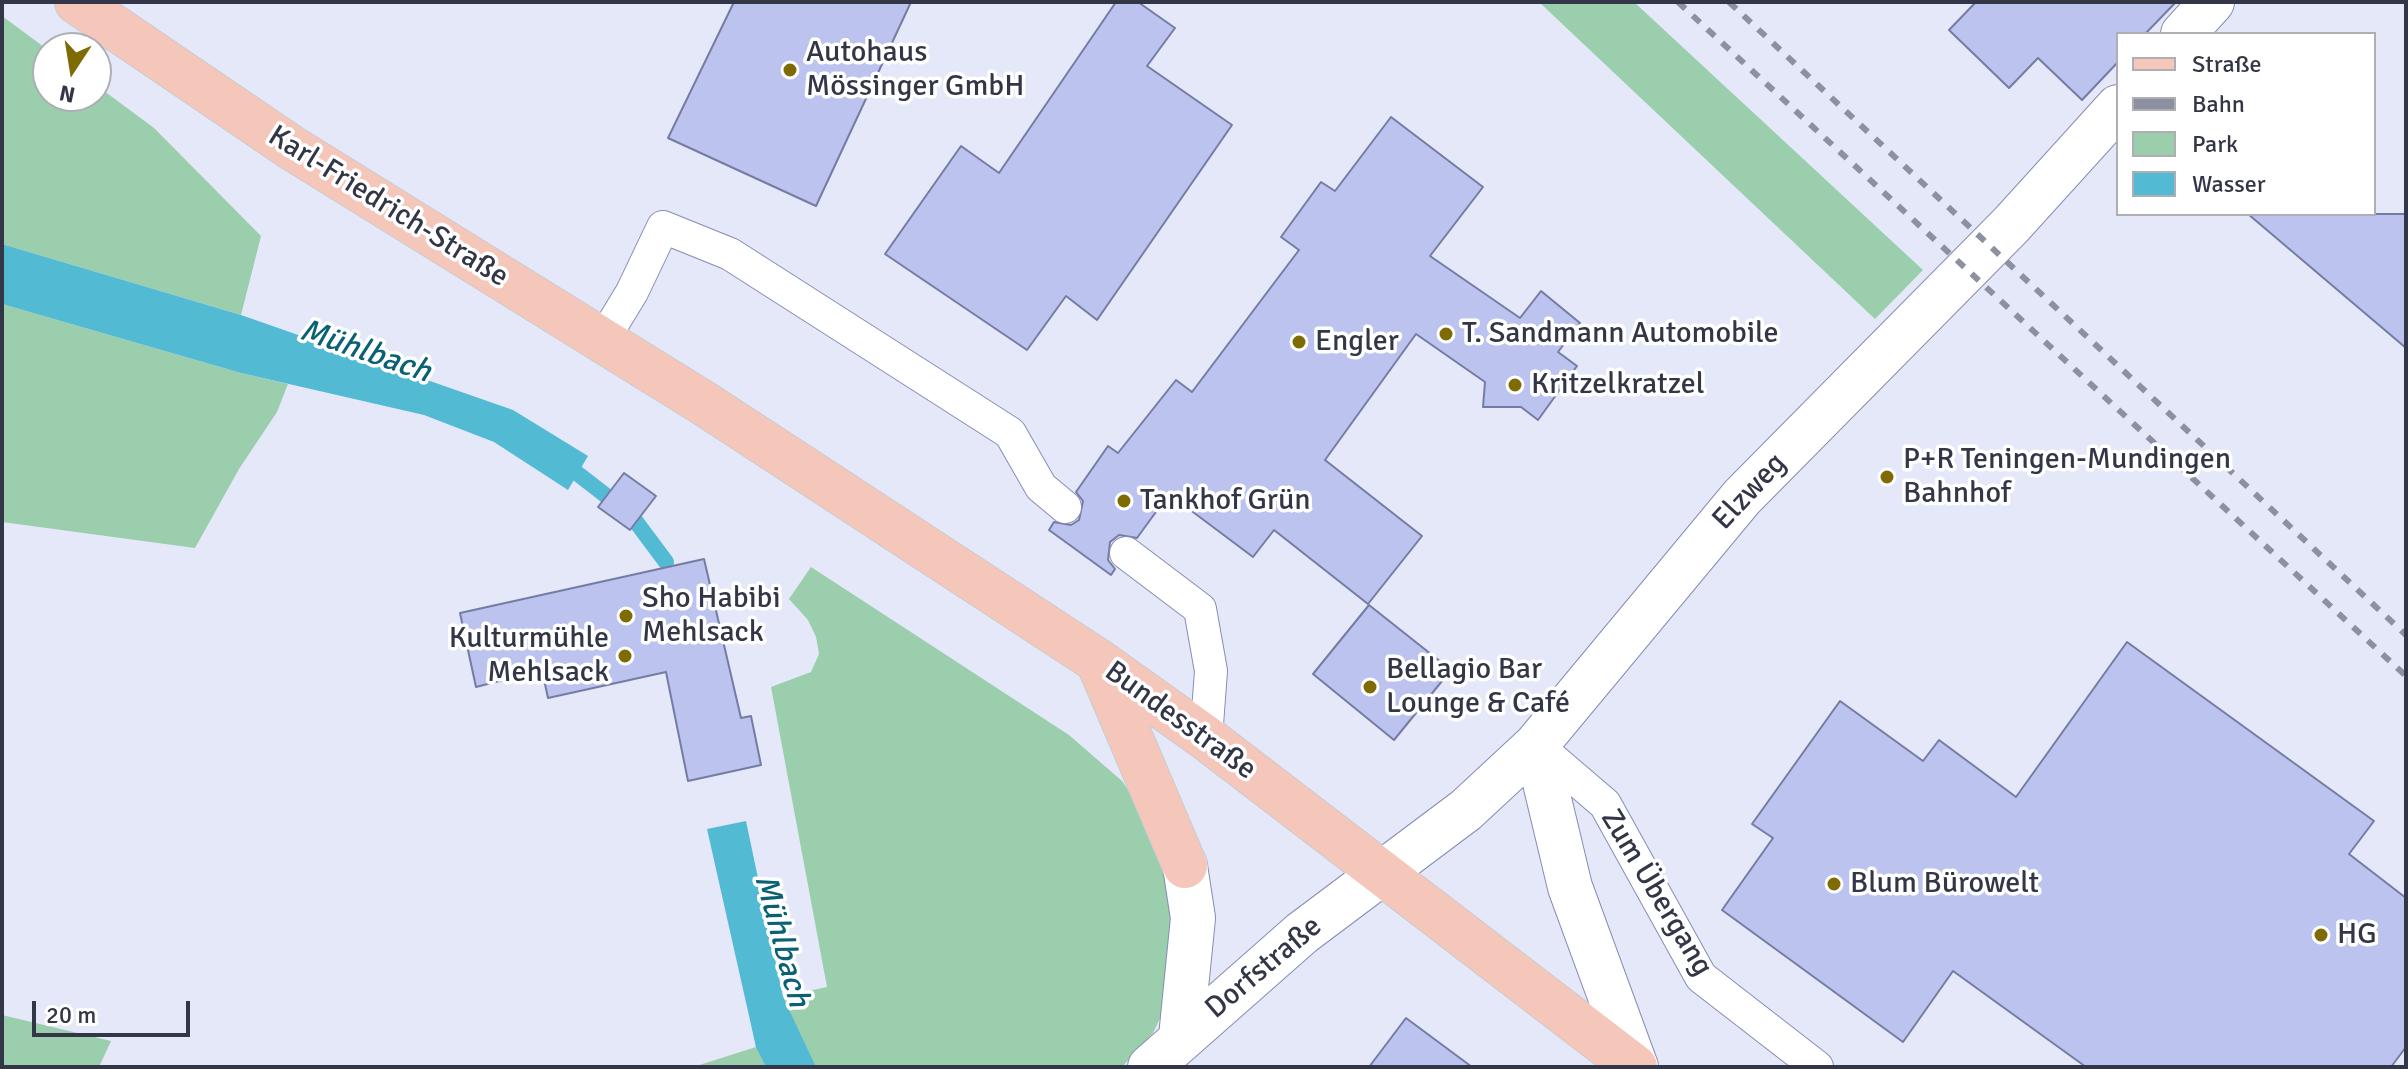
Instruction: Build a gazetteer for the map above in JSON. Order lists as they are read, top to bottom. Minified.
{"streets":{"main road":["Karl-Friedrich-Straße","Bundesstraße"],"street":["Elzweg","Dorfstraße"],"lane":["Zum Übergang"]},"crossings":[["Karl-Friedrich-Straße","Bundesstraße"],["Elzweg","Bundesstraße"],["Elzweg","Zum Übergang"],["Elzweg","Dorfstraße"],["Bundesstraße","Dorfstraße"]],"water":["Mühlbach"],"places":["Autohaus Mössinger GmbH","T. Sandmann Automobile","Engler","Kritzelkratzel","P+R Teningen-Mundingen Bahnhof","Tankhof Grün","Sho Habibi Mehlsack","Kulturmühle Mehlsack","Bellagio Bar Lounge & Café","Blum Bürowelt","HG"],"legend":["Straße","Bahn","Park","Wasser"],"scale_bar":"20 m","north":"bottom"}
